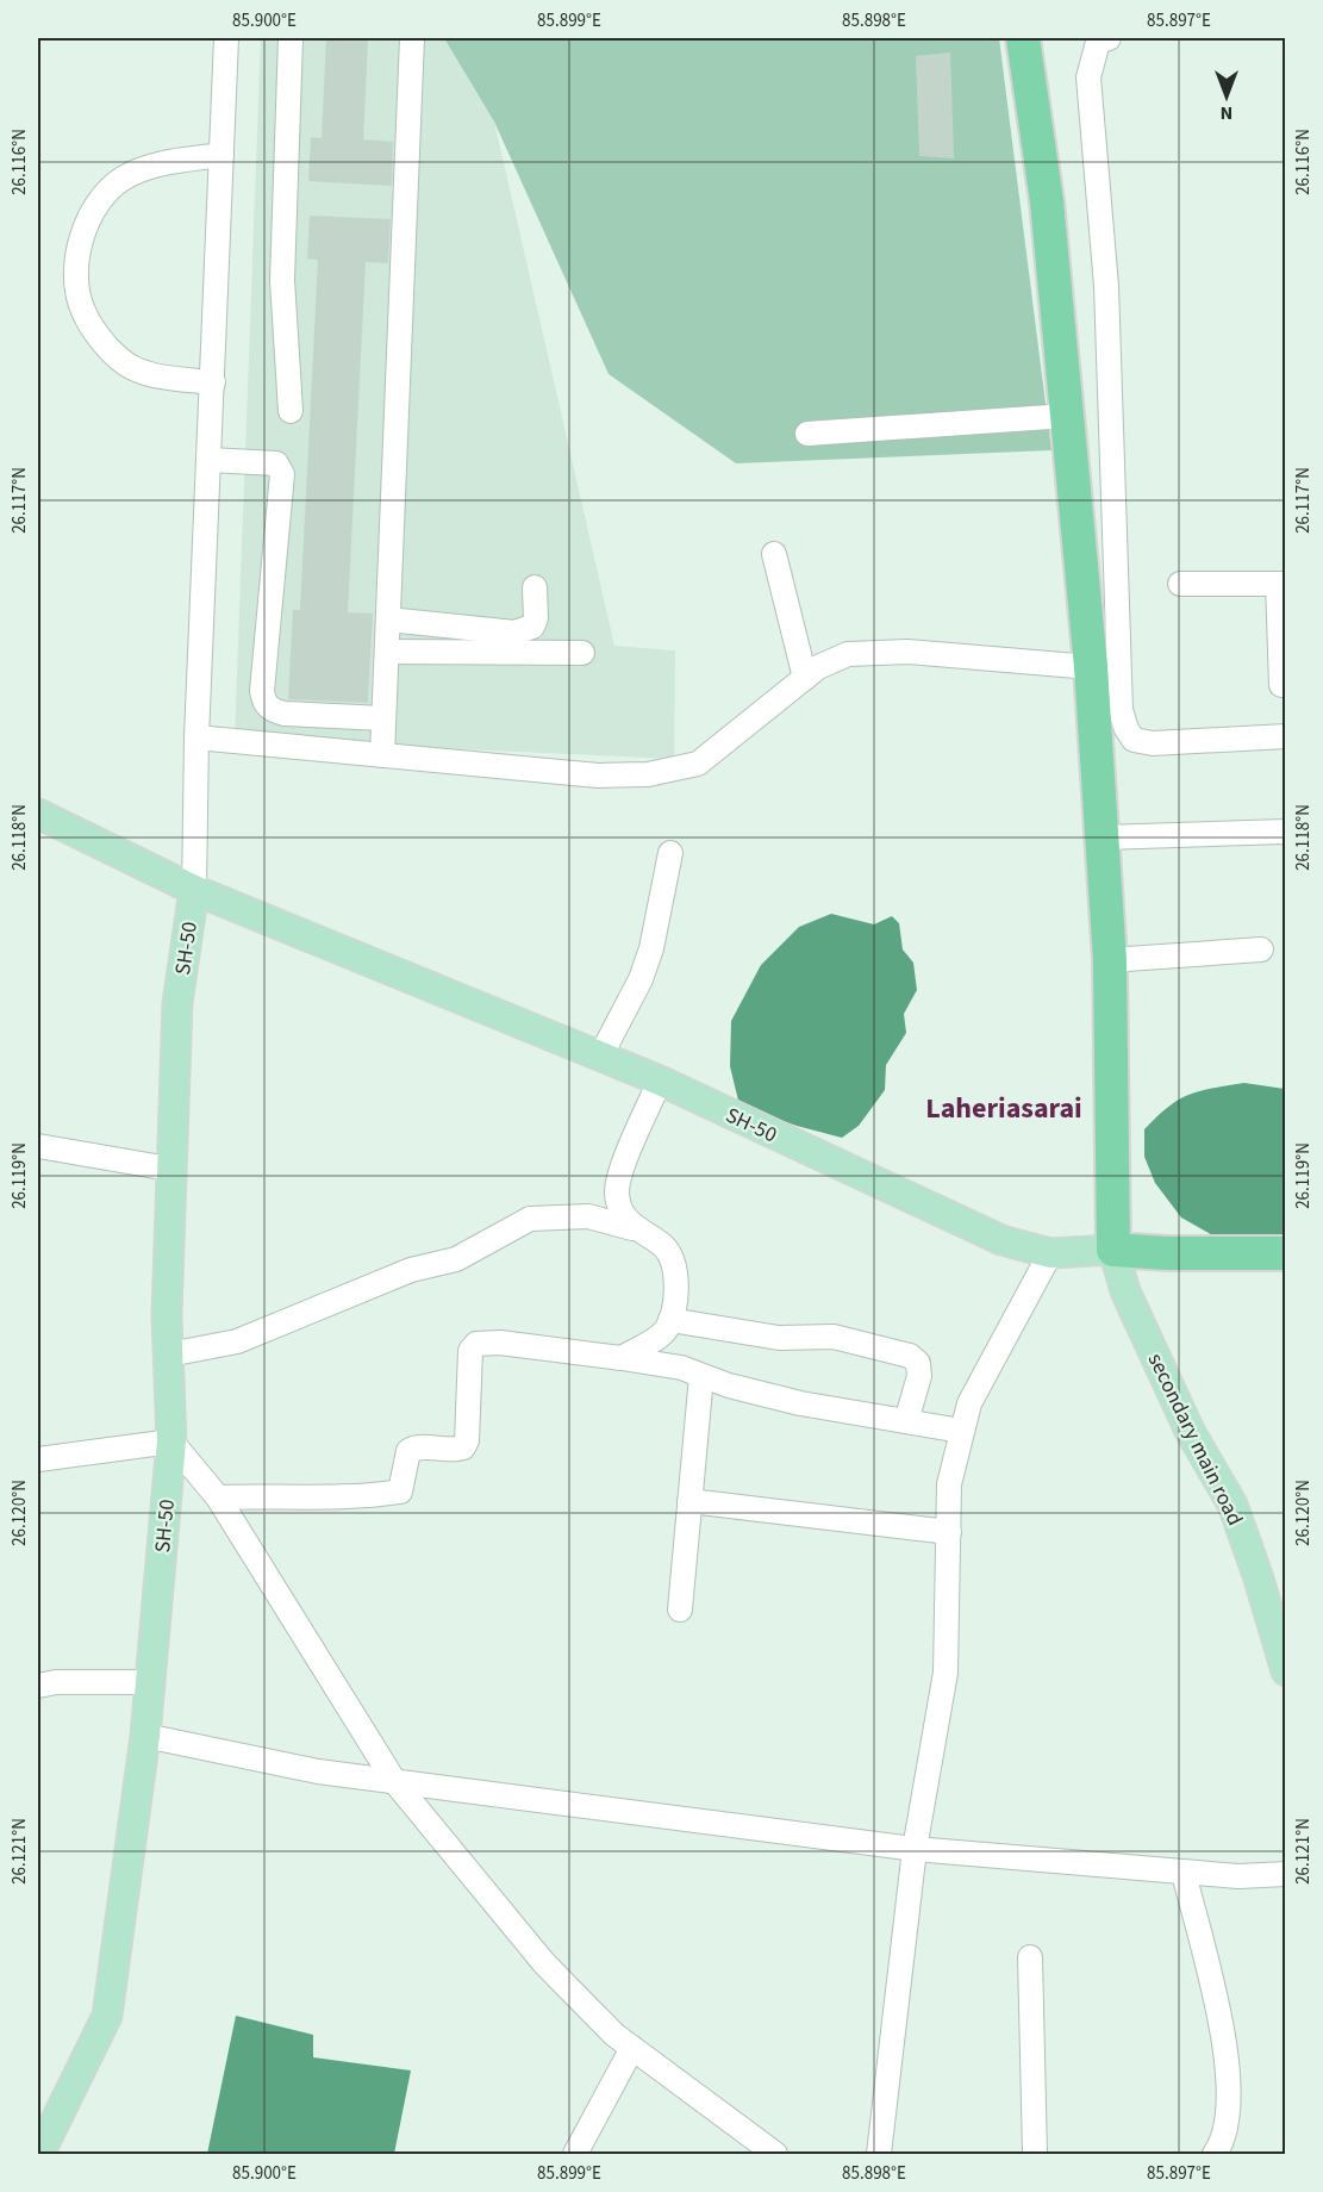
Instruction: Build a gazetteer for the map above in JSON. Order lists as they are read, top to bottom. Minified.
{"streets":{"highway":["SH-50"],"main road":["secondary main road"]},"crossings":[["SH-50","secondary main road"]],"districts":["Laheriasarai"],"north":"bottom","coordinates":["85.900°E","85.899°E","85.898°E","85.897°E","26.116°N","26.117°N","26.118°N","26.119°N","26.120°N","26.121°N"]}
